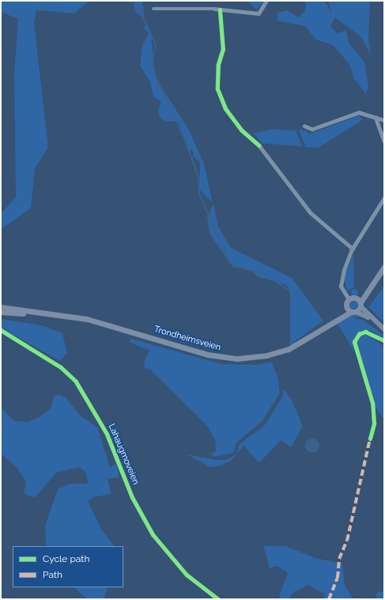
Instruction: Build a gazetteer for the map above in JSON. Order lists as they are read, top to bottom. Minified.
{"streets":{"main road":["Trondheimsveien"],"street":["Lahaugmoveien"]},"legend":["Cycle path","Path"]}
